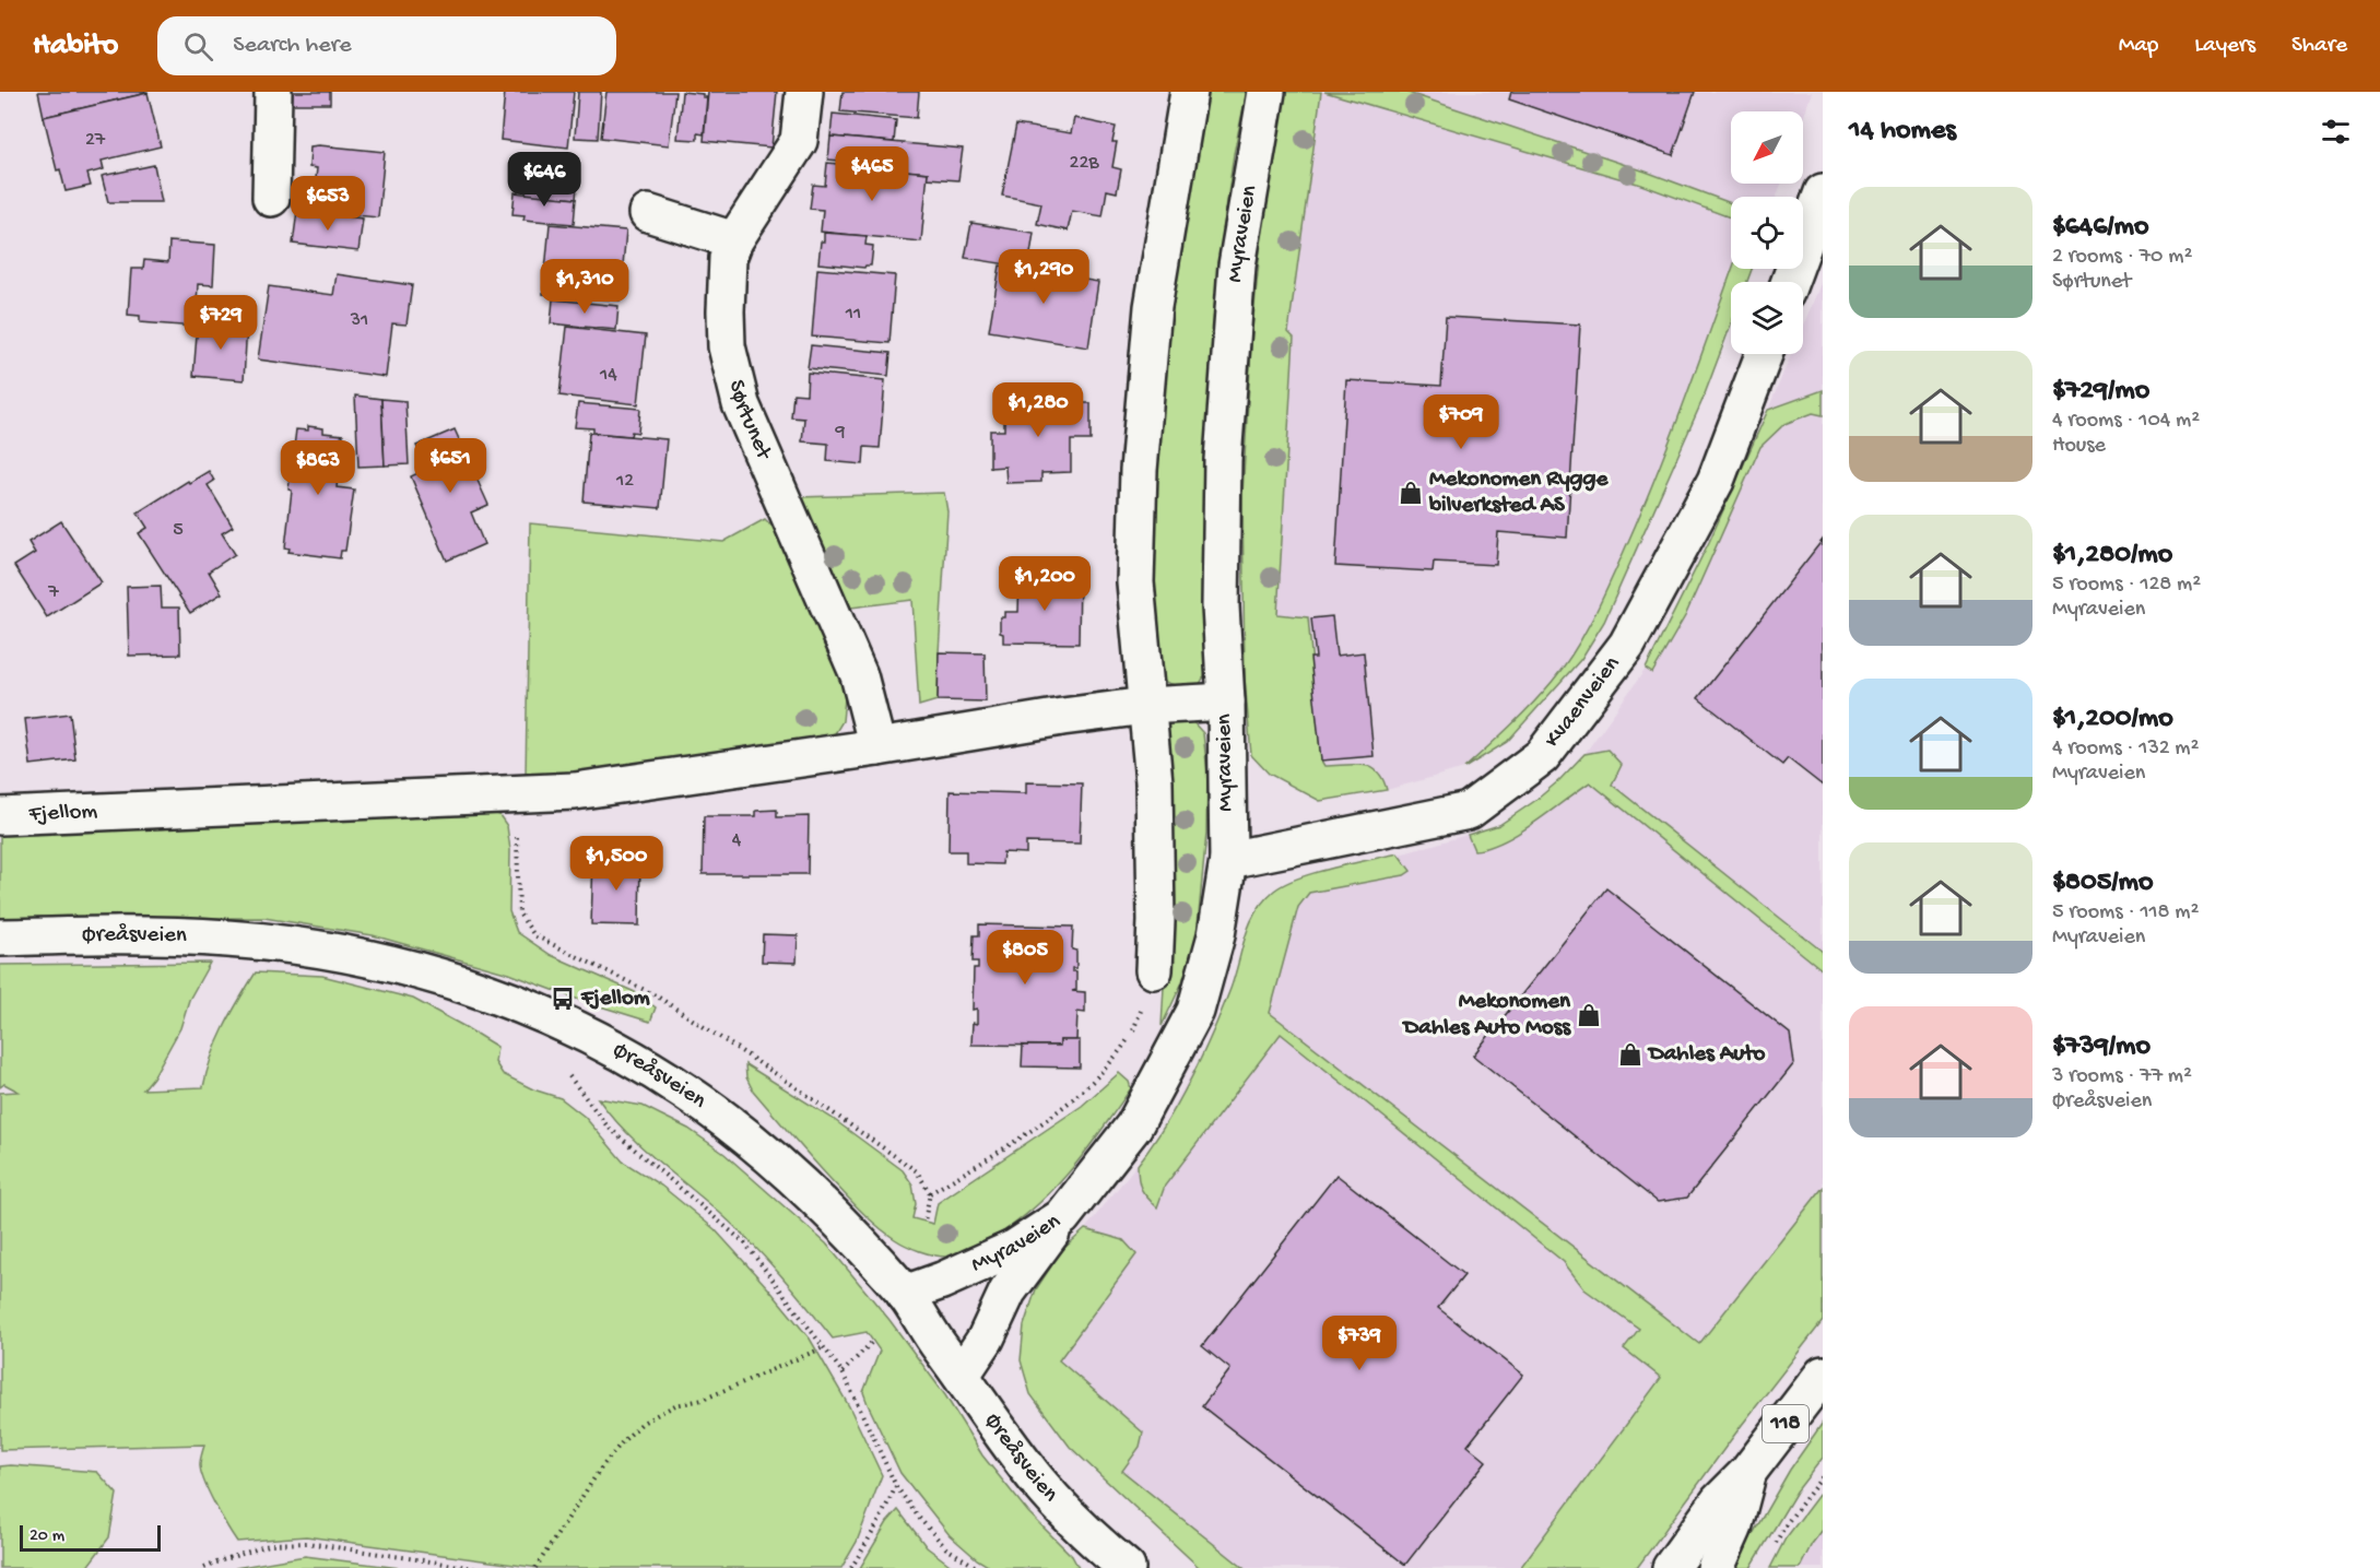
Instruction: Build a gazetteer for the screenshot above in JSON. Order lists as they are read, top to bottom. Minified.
{"streets":{"street":["Myraveien","Sørtunet","Kvaenveien","Fjellom","Øreåsveien","118"]},"crossings":[["Myraveien","Kvaenveien"],["Myraveien","Øreåsveien"],["Sørtunet","Fjellom"]],"places":{"shop":["Mekonomen Rygge bilverksted AS","Mekonomen Dahles Auto Moss","Dahles Auto"],"bus stop":["Fjellom"]},"house_numbers":["27","22B","11","31","14","9","12","5","7","4"],"scale_bar":"20 m","north":"bottom left","page":{"header":"Habito","search":"Search here","nav":["Map","Layers","Share"],"heading":"14 homes","price":["$465","$646","$653","$1,290","$1,310","$729","$1,280","$709","$651","$863","$1,200","$1,500","$805","$739"],"list":[{"name":"$646/mo","note":"2 rooms · 70 m² · Sørtunet"},{"name":"$729/mo","note":"4 rooms · 104 m² · House"},{"name":"$1,280/mo","note":"5 rooms · 128 m² · Myraveien"},{"name":"$1,200/mo","note":"4 rooms · 132 m² · Myraveien"},{"name":"$805/mo","note":"5 rooms · 118 m² · Myraveien"},{"name":"$739/mo","note":"3 rooms · 77 m² · Øreåsveien"}],"scale":"20 m"}}
